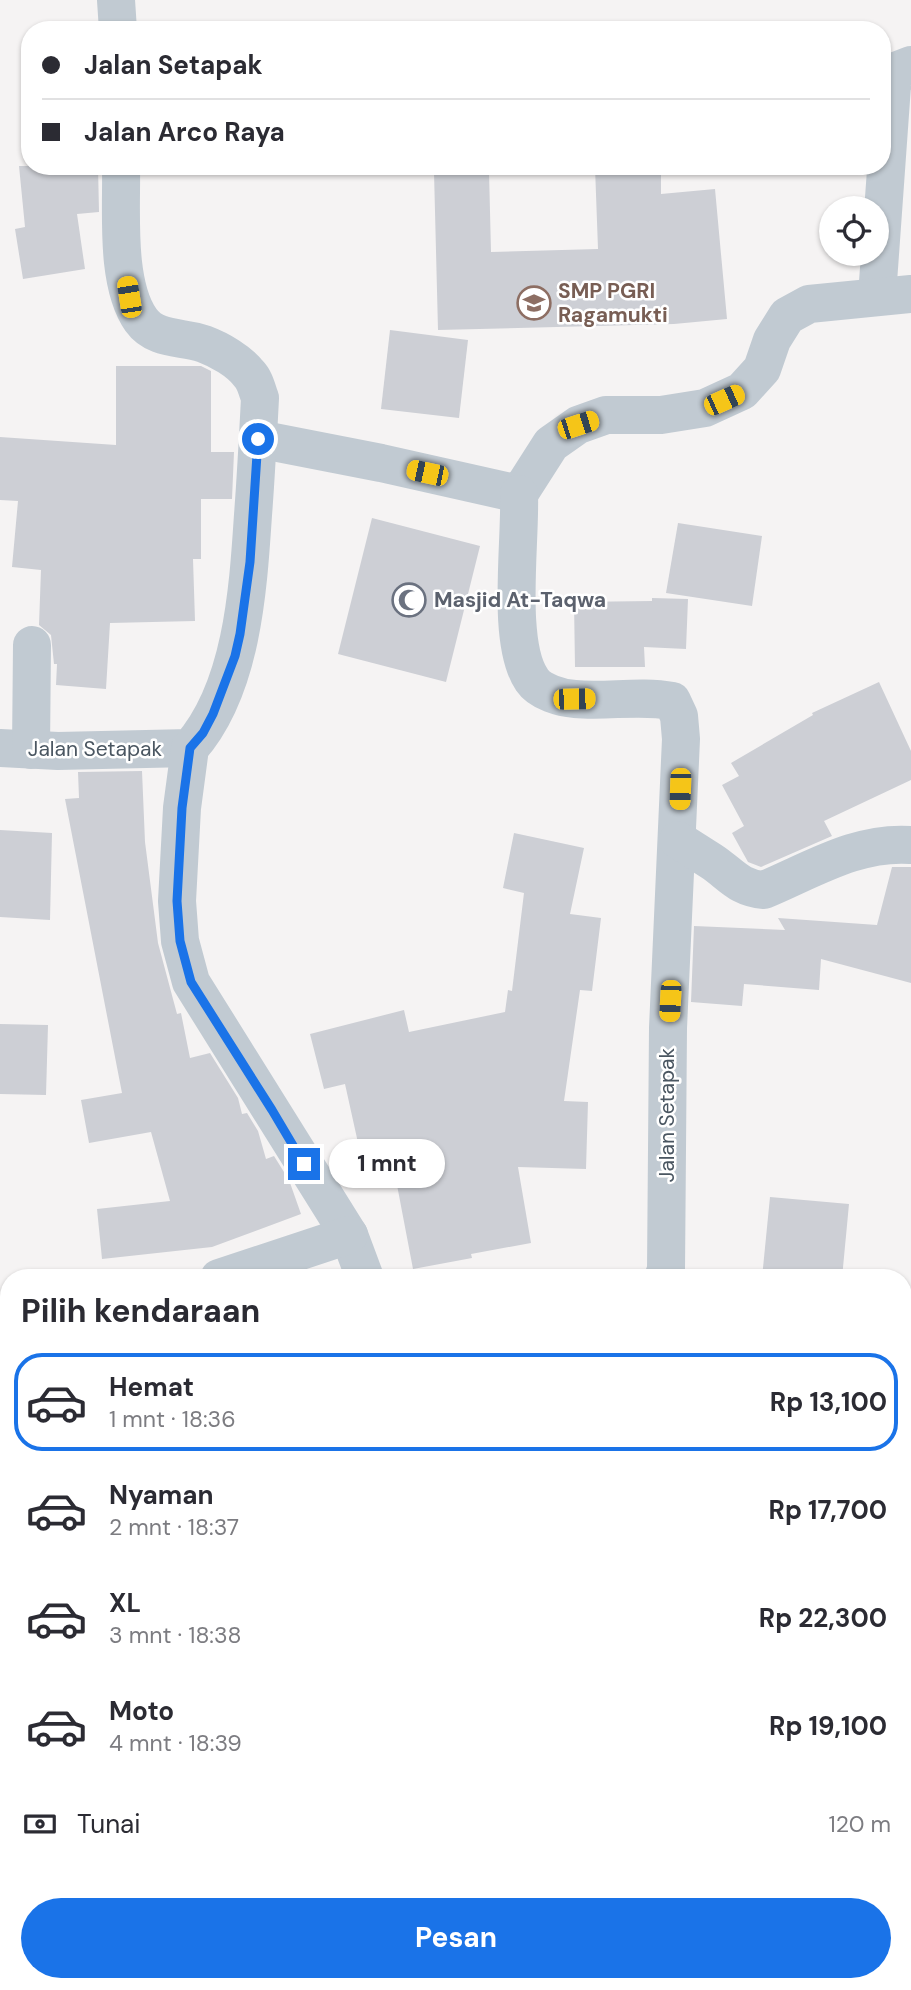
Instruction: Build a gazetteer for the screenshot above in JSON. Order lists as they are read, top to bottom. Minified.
{"streets":{"street":["Jalan Setapak"]},"places":{"school or university":["SMP PGRI Ragamukti"],"mosque":["Masjid At-Taqwa"]},"page":{"banner":["Jalan Setapak","Jalan Arco Raya"],"bubble":"1 mnt","heading":"Pilih kendaraan","list":[{"name":"Hemat","note":"1 mnt · 18:36","value":"Rp 13,100"},{"name":"Nyaman","note":"2 mnt · 18:37","value":"Rp 17,700"},{"name":"XL","note":"3 mnt · 18:38","value":"Rp 22,300"},{"name":"Moto","note":"4 mnt · 18:39","value":"Rp 19,100"}],"pay":["Tunai","120 m"],"buttons":"Pesan"}}
